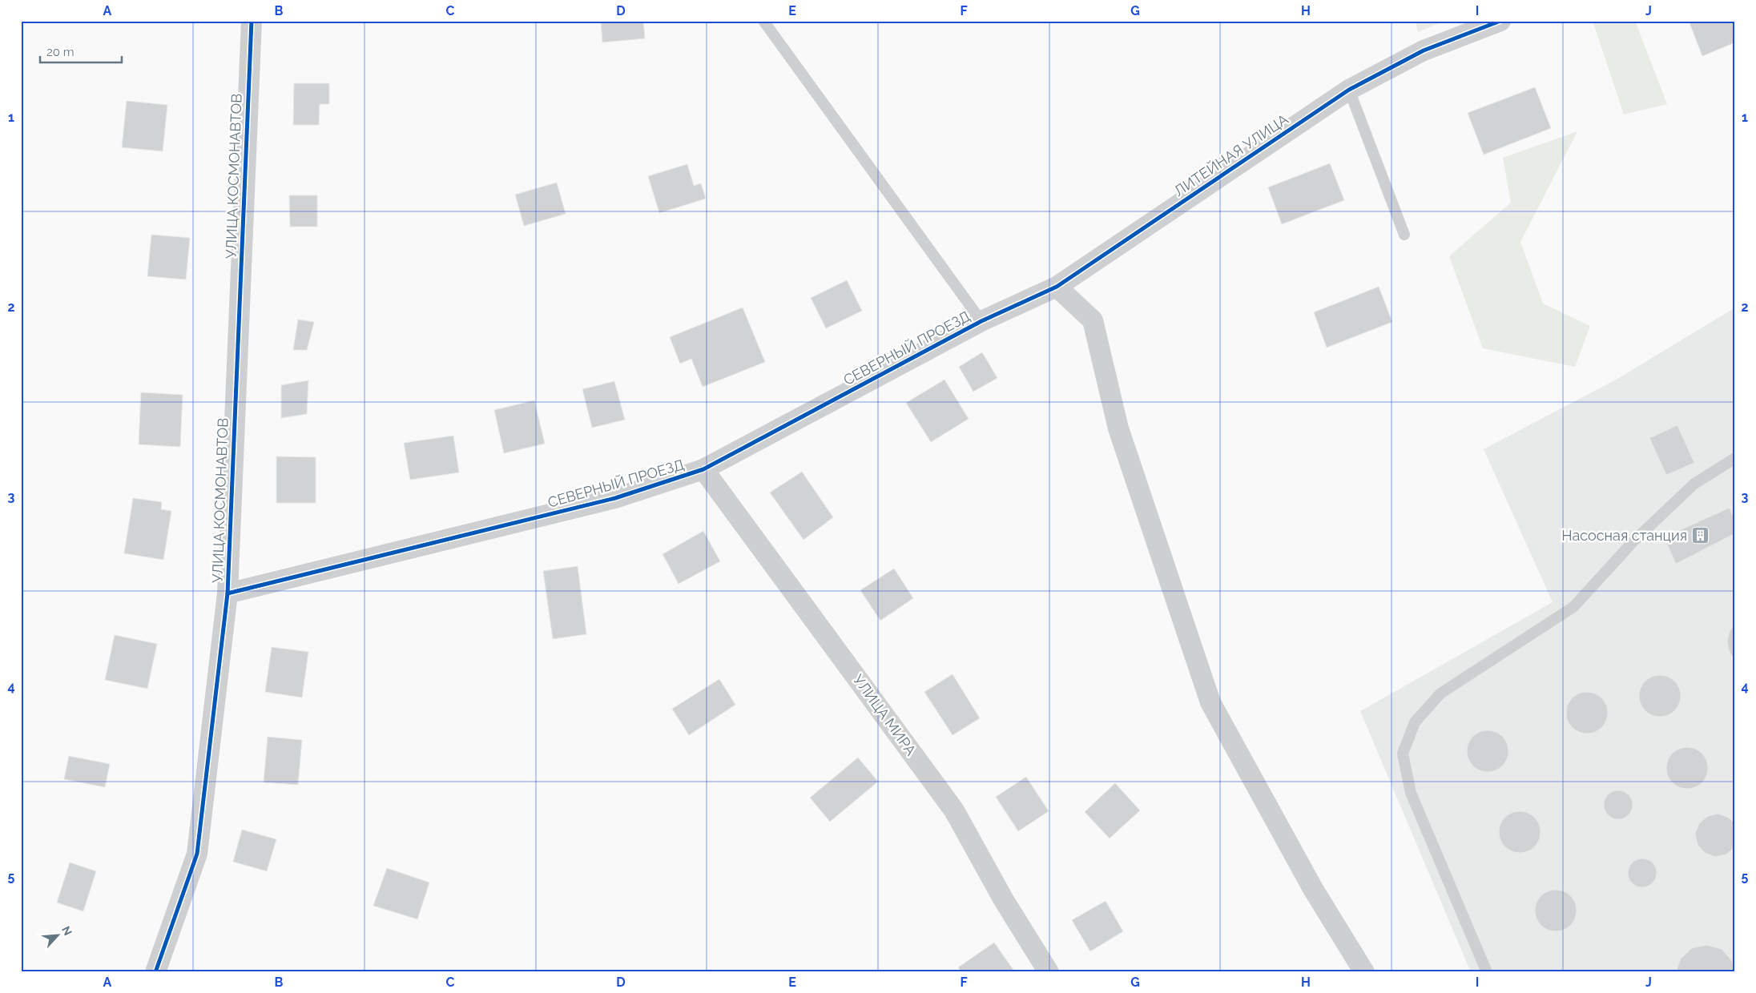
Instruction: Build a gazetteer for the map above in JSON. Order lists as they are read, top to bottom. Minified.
{"streets":{"street":["ЛИТЕЙНАЯ УЛИЦА","УЛИЦА КОСМОНАВТОВ","СЕВЕРНЫЙ ПРОЕЗД","УЛИЦА МИРА"]},"crossings":[["ЛИТЕЙНАЯ УЛИЦА","СЕВЕРНЫЙ ПРОЕЗД"],["УЛИЦА КОСМОНАВТОВ","СЕВЕРНЫЙ ПРОЕЗД"],["СЕВЕРНЫЙ ПРОЕЗД","УЛИЦА МИРА"]],"places":{"building":["Насосная станция"]},"scale_bar":"20 m","north":"top right","grid":{"columns":["A","B","C","D","E","F","G","H","I","J"],"rows":["1","2","3","4","5"]}}
